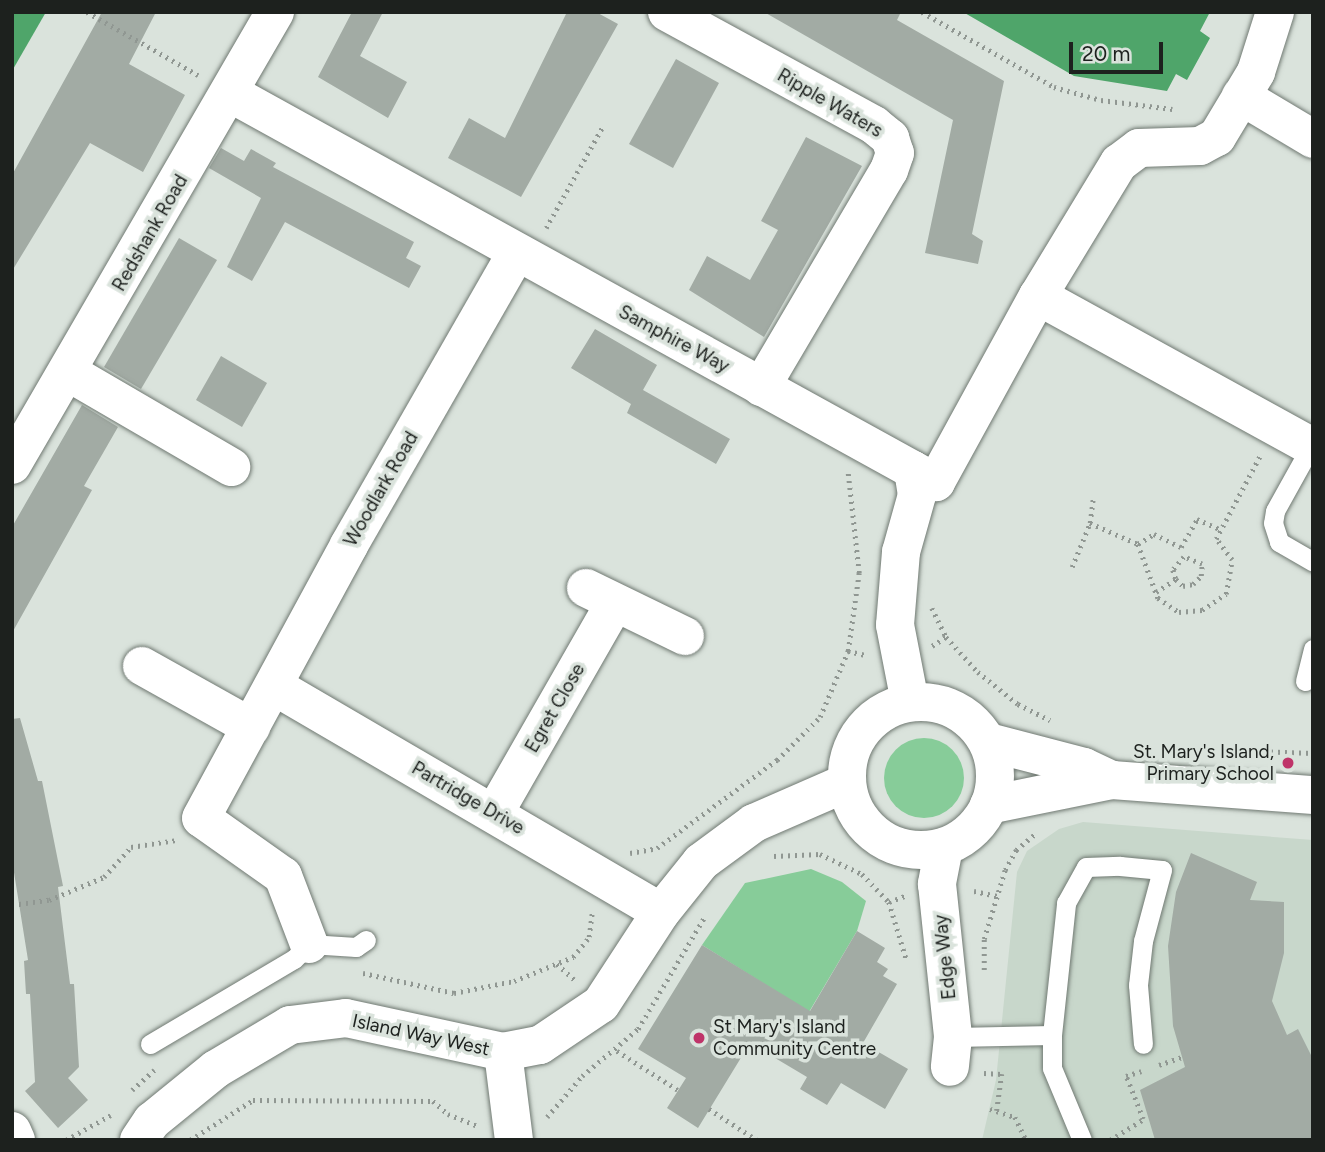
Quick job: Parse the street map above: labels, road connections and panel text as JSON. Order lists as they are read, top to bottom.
{
  "streets": {
    "street": [
      "Ripple Waters",
      "Redshank Road",
      "Samphire Way",
      "Woodlark Road",
      "Egret Close",
      "Partridge Drive",
      "Edge Way",
      "Island Way West"
    ]
  },
  "crossings": [
    ["Ripple Waters", "Samphire Way"],
    ["Redshank Road", "Samphire Way"],
    ["Samphire Way", "Woodlark Road"],
    ["Woodlark Road", "Partridge Drive"],
    ["Egret Close", "Partridge Drive"],
    ["Partridge Drive", "Island Way West"],
    ["Edge Way", "Island Way West"]
  ],
  "places": ["St. Mary's Island, Primary School", "St Mary's Island Community Centre"],
  "scale_bar": "20 m"
}
